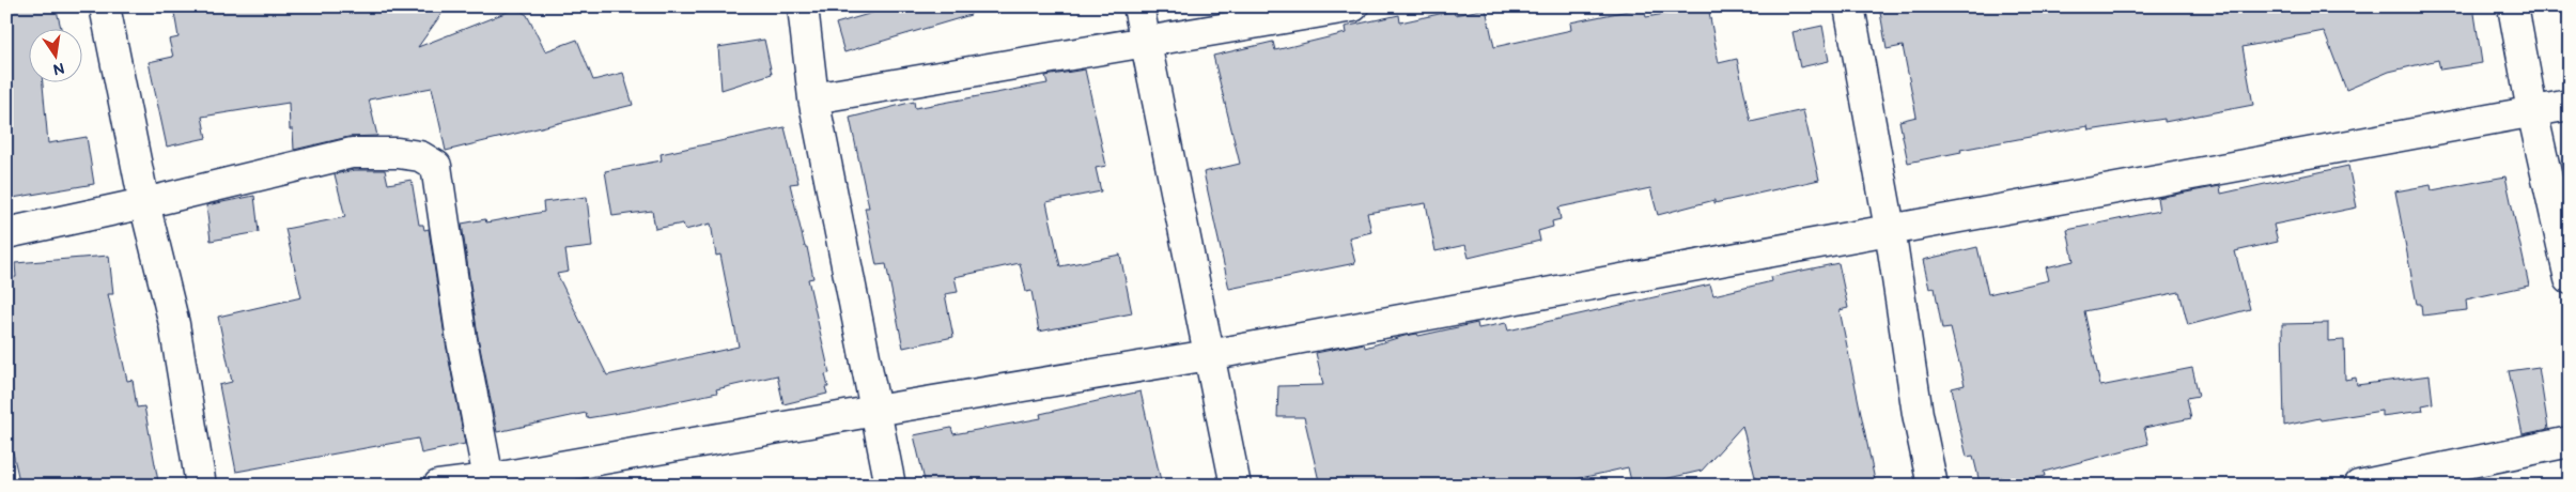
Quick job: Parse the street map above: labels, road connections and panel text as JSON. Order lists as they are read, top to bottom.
{
  "north": "bottom"
}
